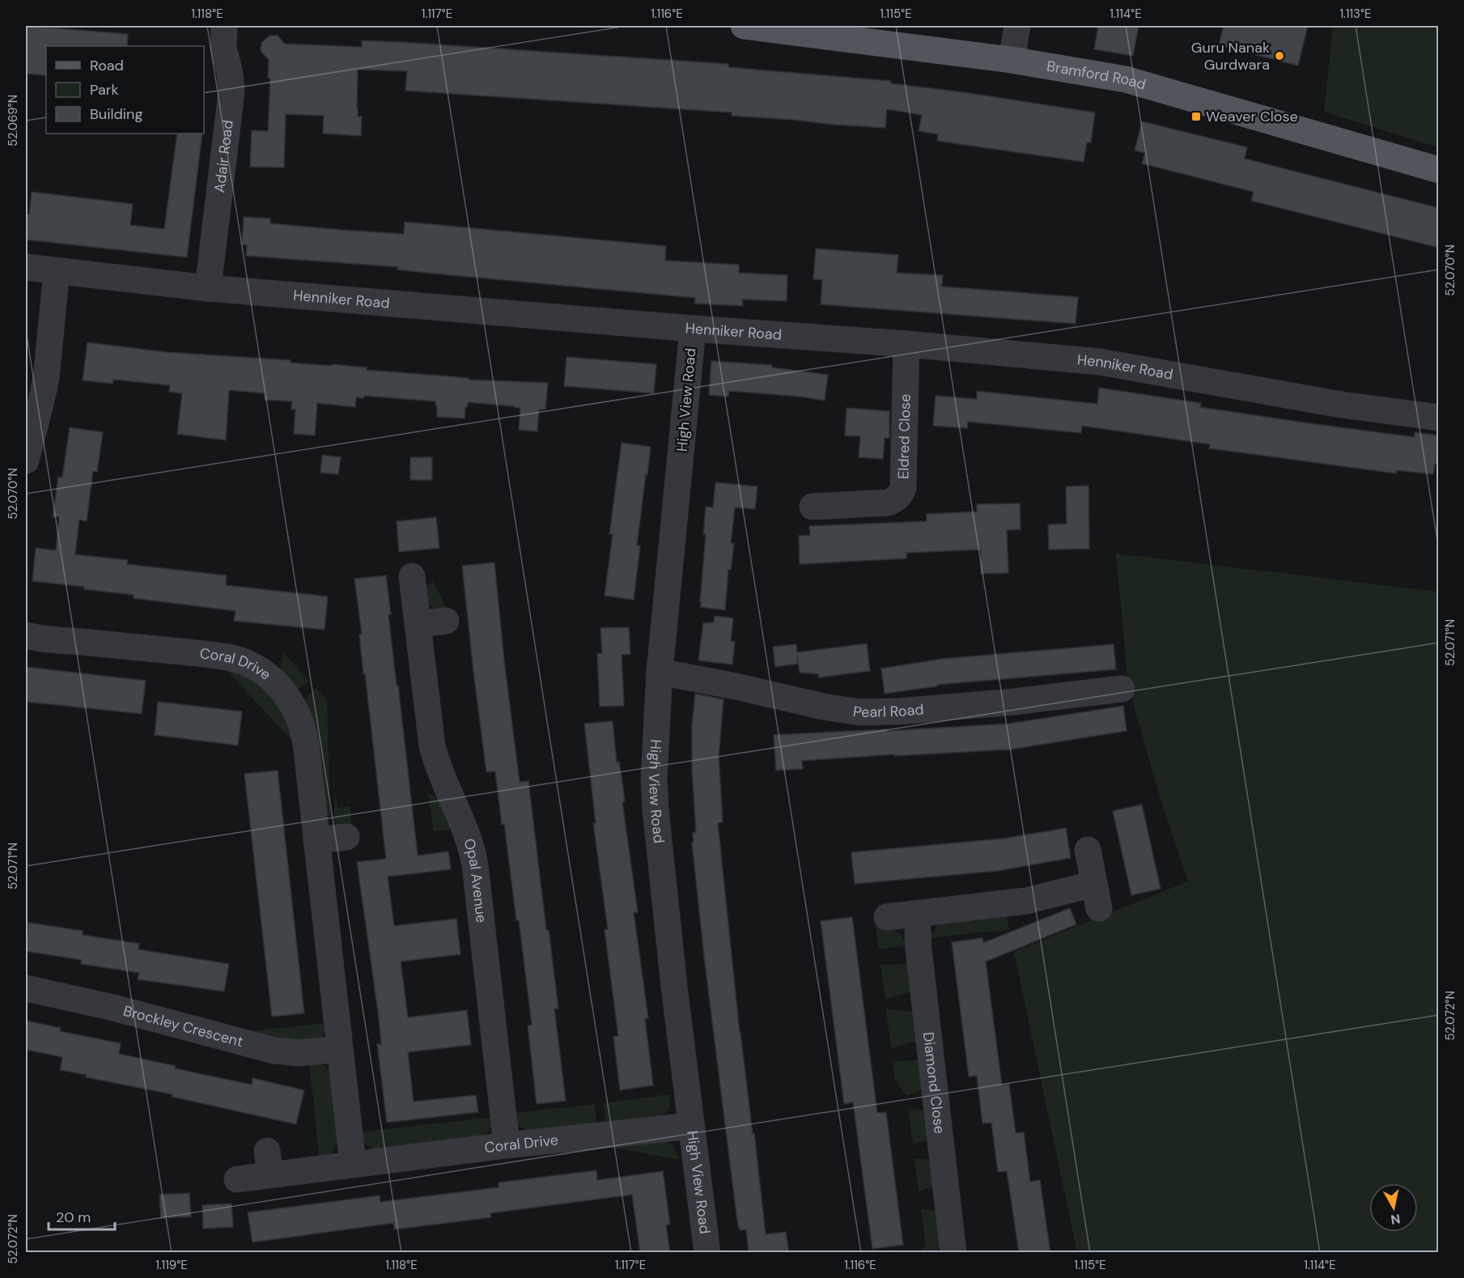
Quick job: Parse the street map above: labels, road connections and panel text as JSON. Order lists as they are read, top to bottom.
{
  "streets": {
    "main road": ["Bramford Road"],
    "street": [
      "Adair Road",
      "Henniker Road",
      "High View Road",
      "Eldred Close",
      "Coral Drive",
      "Pearl Road",
      "Opal Avenue",
      "Brockley Crescent",
      "Diamond Close"
    ]
  },
  "crossings": [
    ["Adair Road", "Henniker Road"],
    ["Henniker Road", "High View Road"],
    ["Henniker Road", "Eldred Close"],
    ["High View Road", "Coral Drive"],
    ["High View Road", "Pearl Road"],
    ["Coral Drive", "Opal Avenue"],
    ["Coral Drive", "Brockley Crescent"]
  ],
  "places": {
    "other": ["Guru Nanak Gurdwara"],
    "transit": ["Weaver Close"]
  },
  "legend": ["Road", "Park", "Building"],
  "scale_bar": "20 m",
  "north": "bottom",
  "coordinates": [
    "1.118°E",
    "1.117°E",
    "1.116°E",
    "1.115°E",
    "1.114°E",
    "1.113°E",
    "52.069°N",
    "52.070°N",
    "52.071°N",
    "52.072°N",
    "1.119°E"
  ]
}
